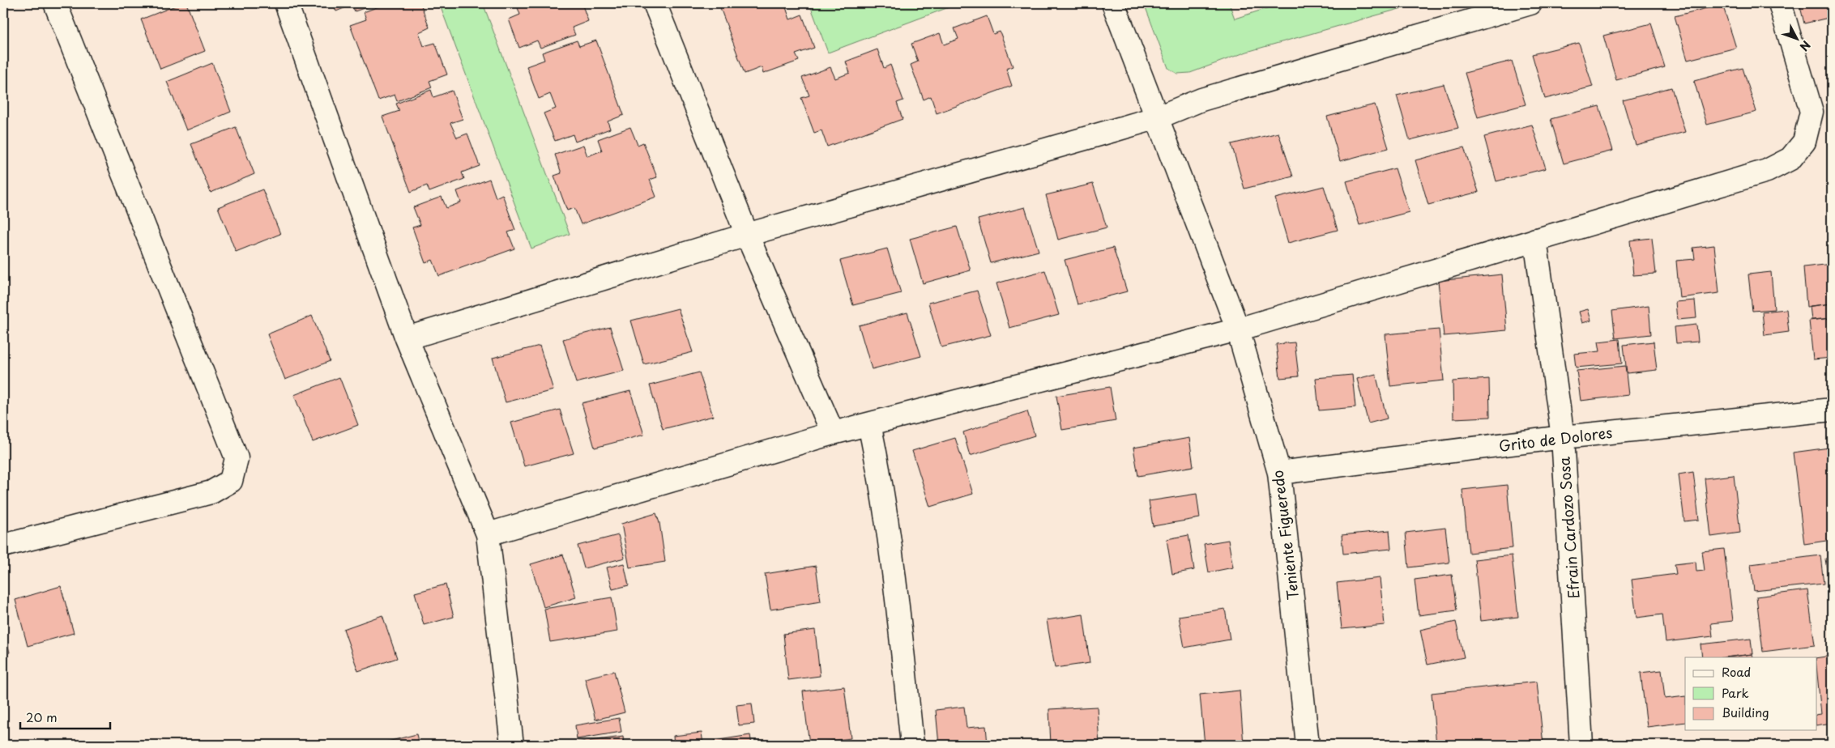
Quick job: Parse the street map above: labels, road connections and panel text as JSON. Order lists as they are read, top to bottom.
{
  "streets": {
    "street": ["Grito de Dolores", "Efrain Cardozo Sosa", "Teniente Figueredo"]
  },
  "crossings": [
    ["Grito de Dolores", "Efrain Cardozo Sosa"],
    ["Grito de Dolores", "Teniente Figueredo"]
  ],
  "legend": ["Road", "Park", "Building"],
  "scale_bar": "20 m",
  "north": "bottom right"
}
